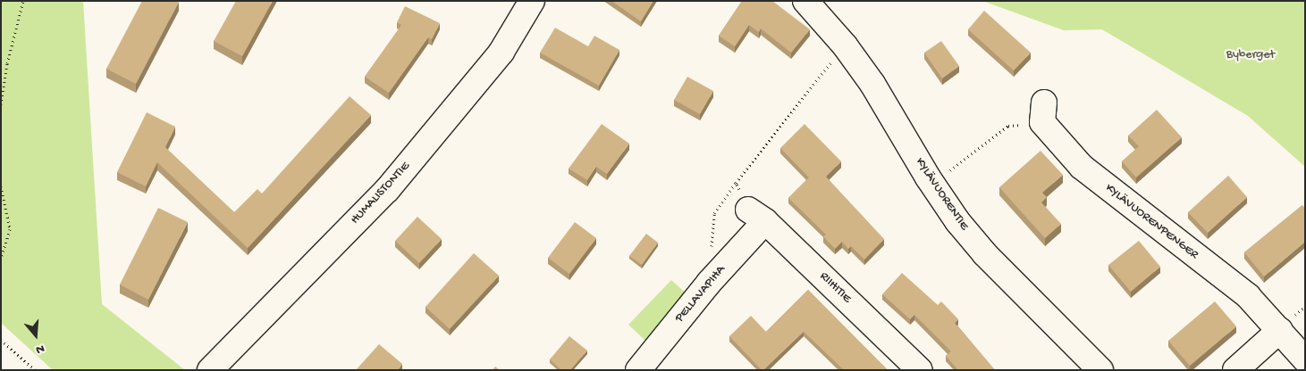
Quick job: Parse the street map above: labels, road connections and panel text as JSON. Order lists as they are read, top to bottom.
{
  "streets": {
    "street": [
      "HUMALISTONTIE",
      "KYLÄVUORENTIE",
      "KYLÄVUORENPENGER",
      "RIIHITIE",
      "PELLAVAPIHA"
    ]
  },
  "crossings": [
    ["RIIHITIE", "PELLAVAPIHA"]
  ],
  "parks": ["Byberget"],
  "north": "bottom"
}
